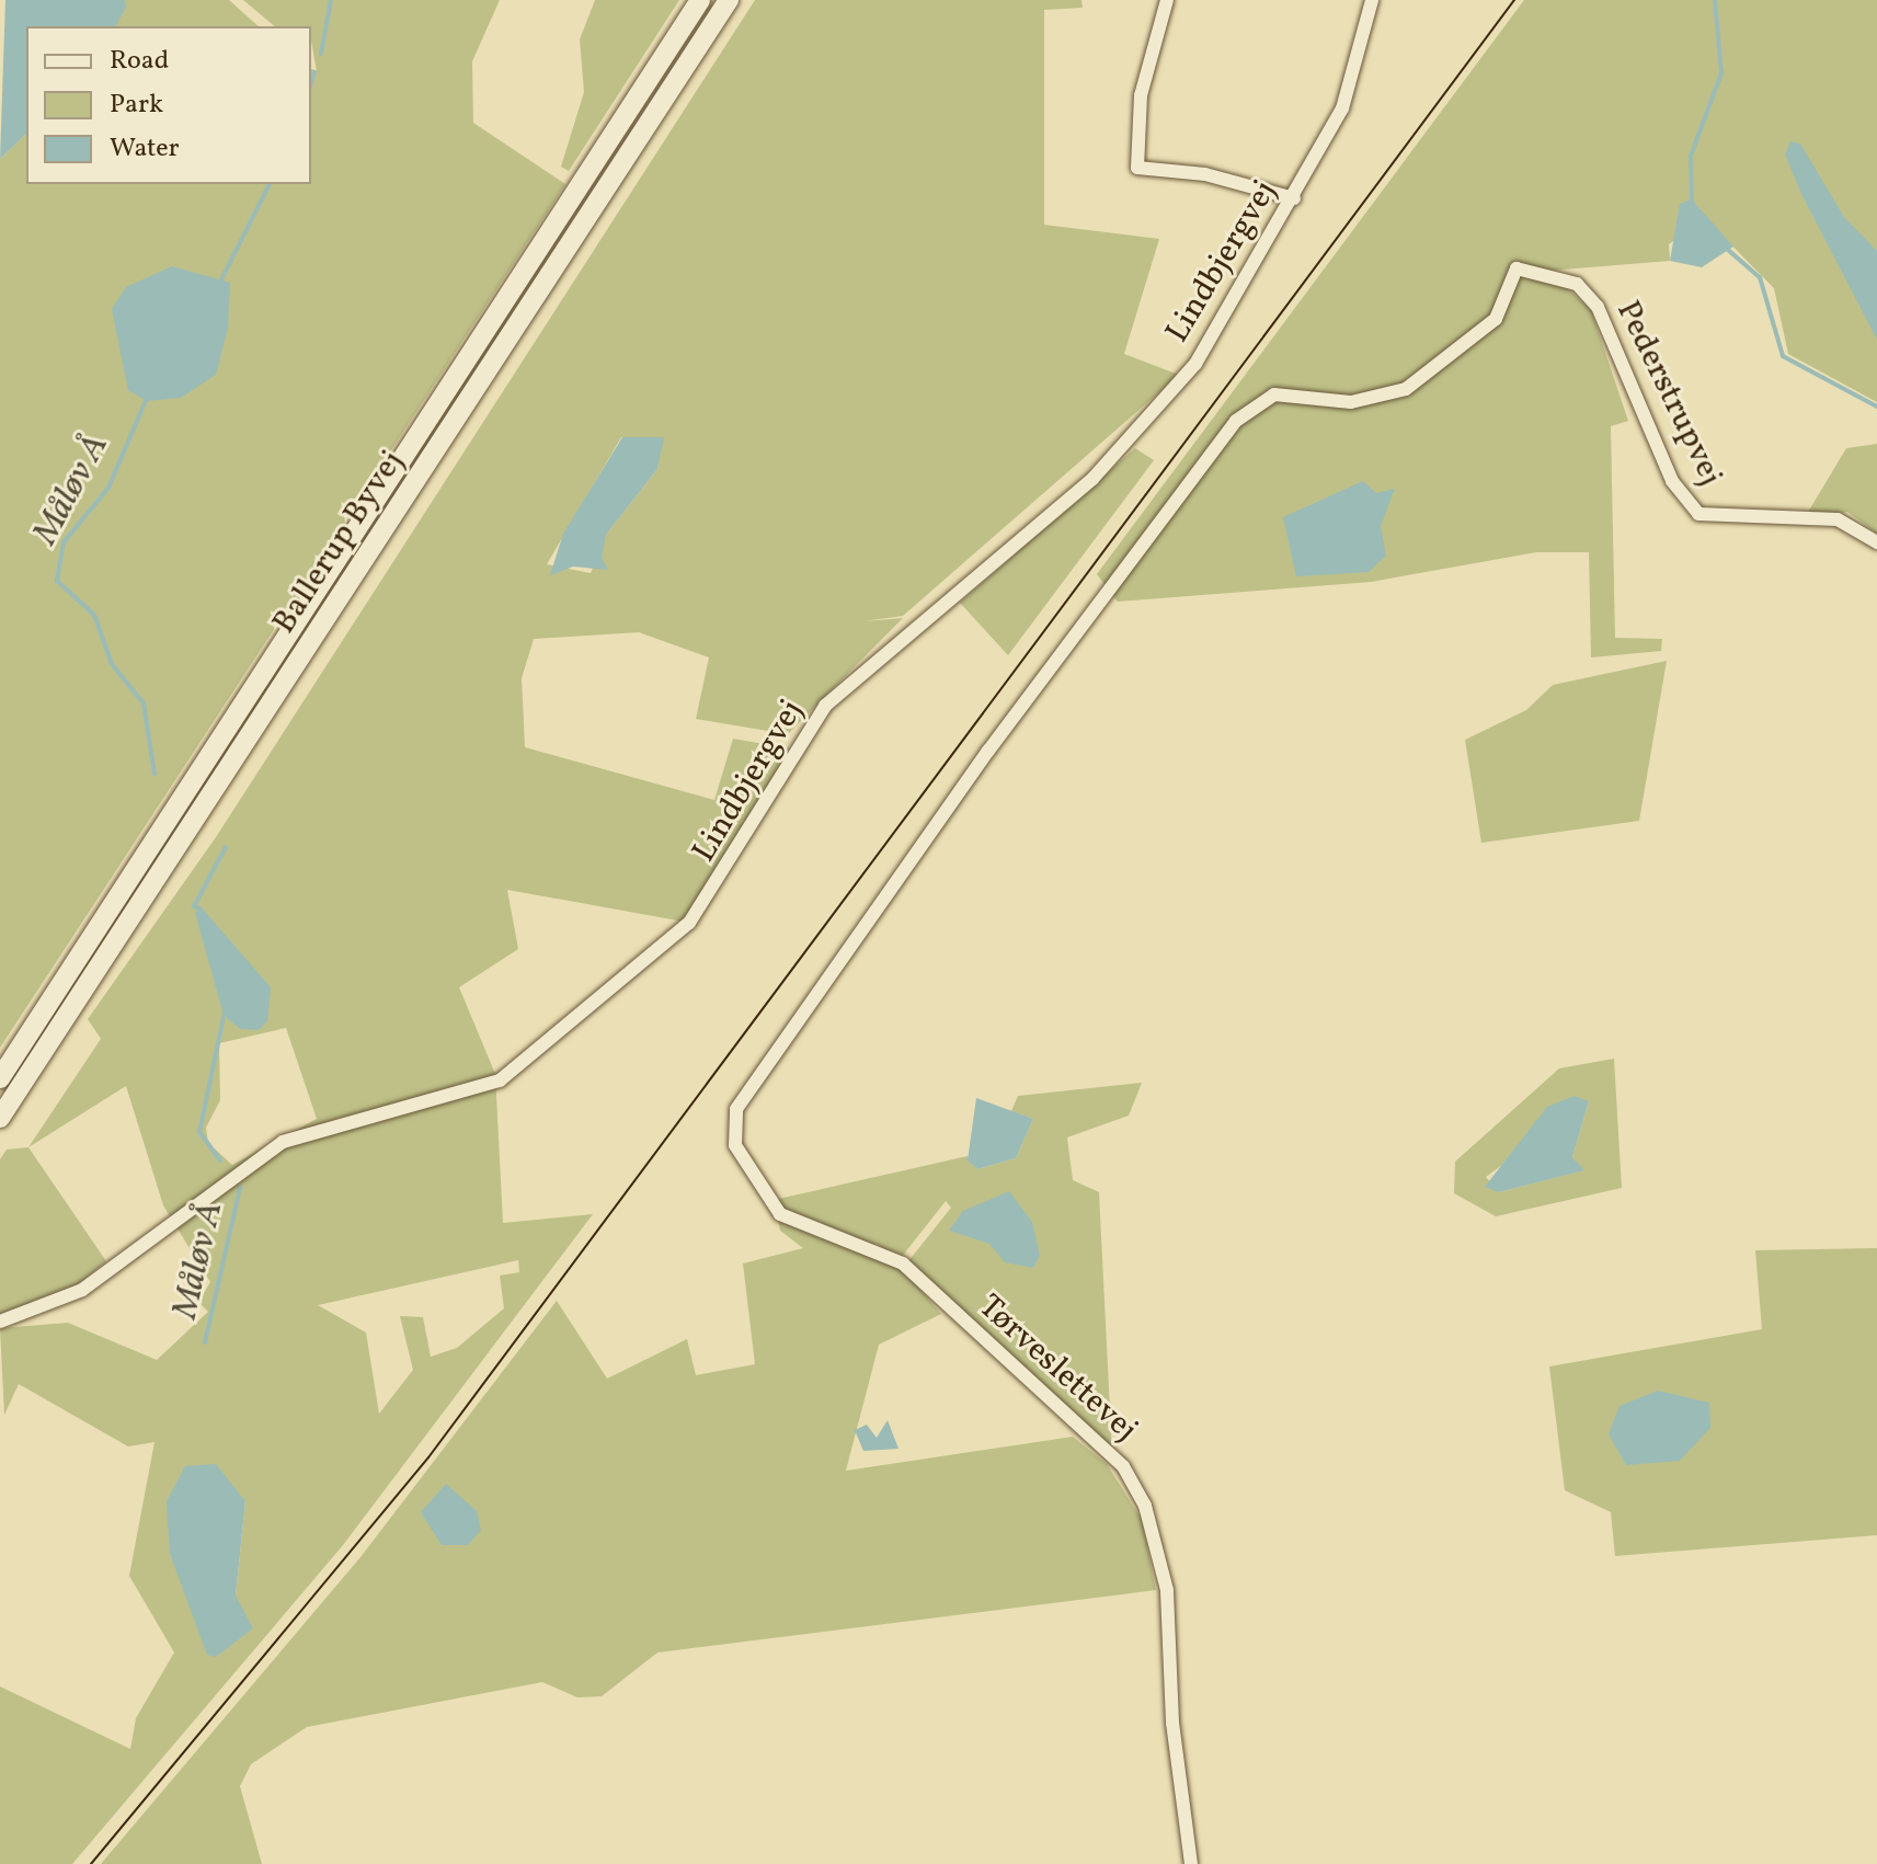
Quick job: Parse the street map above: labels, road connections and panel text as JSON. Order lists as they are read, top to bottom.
{
  "streets": {
    "main road": ["Ballerup Byvej"],
    "street": ["Lindbjergvej", "Pederstrupvej", "Tørveslettevej"]
  },
  "crossings": [
    ["Pederstrupvej", "Tørveslettevej"]
  ],
  "water": ["Måløv Å"],
  "legend": ["Road", "Park", "Water"]
}
